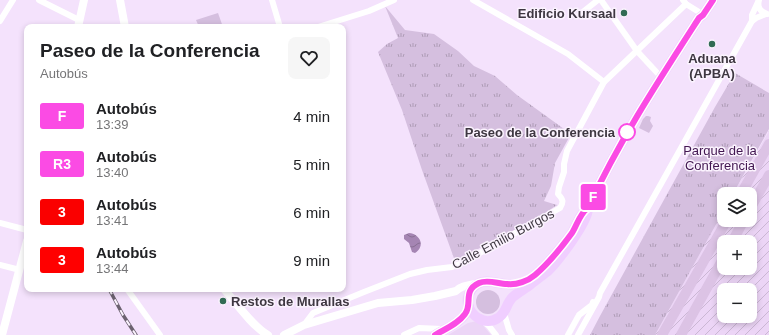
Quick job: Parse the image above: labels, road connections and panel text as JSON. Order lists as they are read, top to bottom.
{
  "streets": {
    "street": ["Calle Emilio Burgos"]
  },
  "parks": ["Parque de la Conferencia"],
  "places": [
    "Edificio Kursaal",
    "Aduana (APBA)",
    "Paseo de la Conferencia",
    "Restos de Murallas"
  ],
  "lines": ["bus line F"],
  "page": {
    "on_map": "F",
    "heading": ["Paseo de la Conferencia", "Autobús"],
    "list": [
      {
        "mark": "F",
        "name": "Autobús",
        "note": "13:39",
        "value": "4 min"
      },
      {
        "mark": "R3",
        "name": "Autobús",
        "note": "13:40",
        "value": "5 min"
      },
      {
        "mark": "3",
        "name": "Autobús",
        "note": "13:41",
        "value": "6 min"
      },
      {
        "mark": "3",
        "name": "Autobús",
        "note": "13:44",
        "value": "9 min"
      }
    ],
    "map_buttons": ["+", "−"]
  }
}
